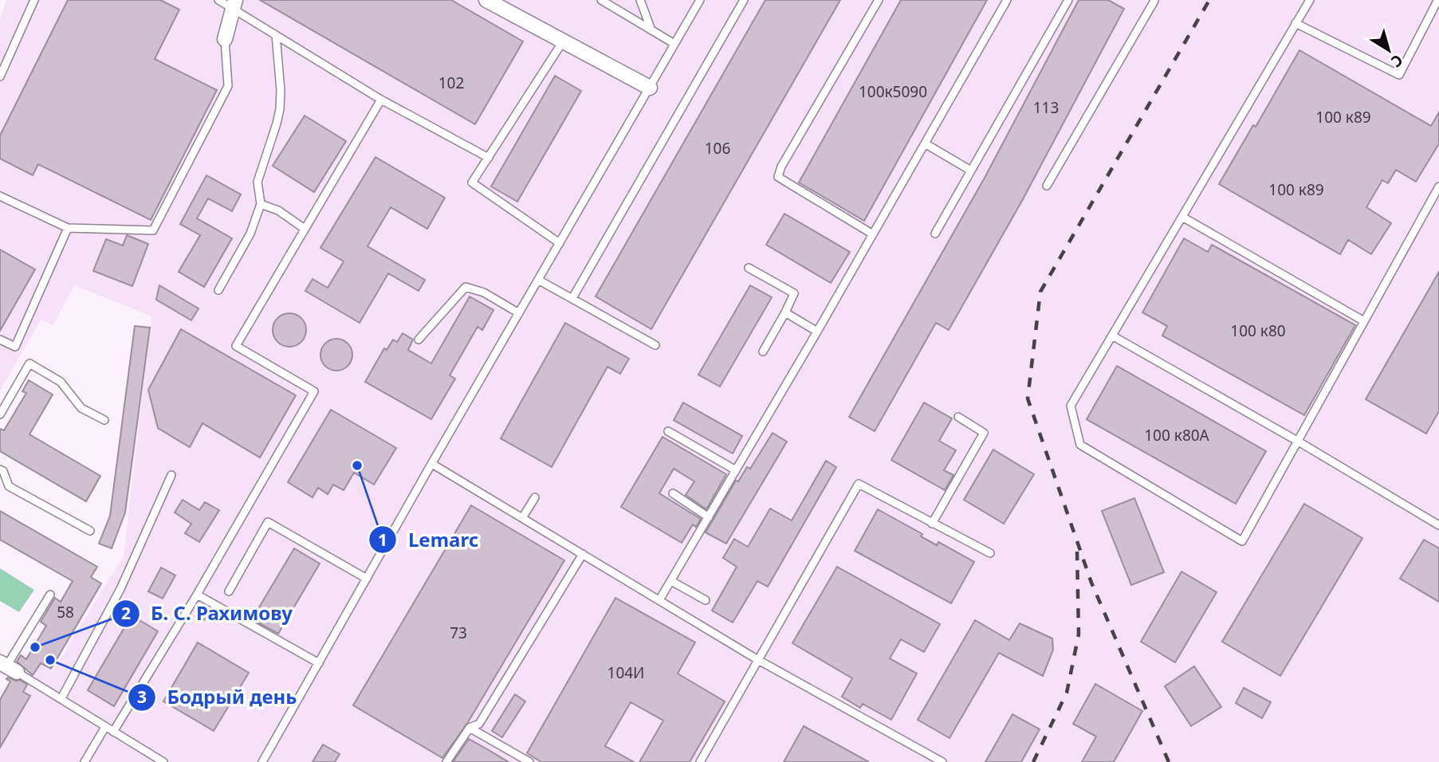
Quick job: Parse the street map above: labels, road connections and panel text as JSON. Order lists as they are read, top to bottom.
{
  "places": ["Lemarc", "Б. С. Рахимову", "Бодрый день"],
  "house_numbers": [
    "102",
    "100к5090",
    "113",
    "100 к89",
    "106",
    "100 к89",
    "100 к80",
    "100 к80А",
    "58",
    "73",
    "104И"
  ],
  "north": "bottom right"
}
